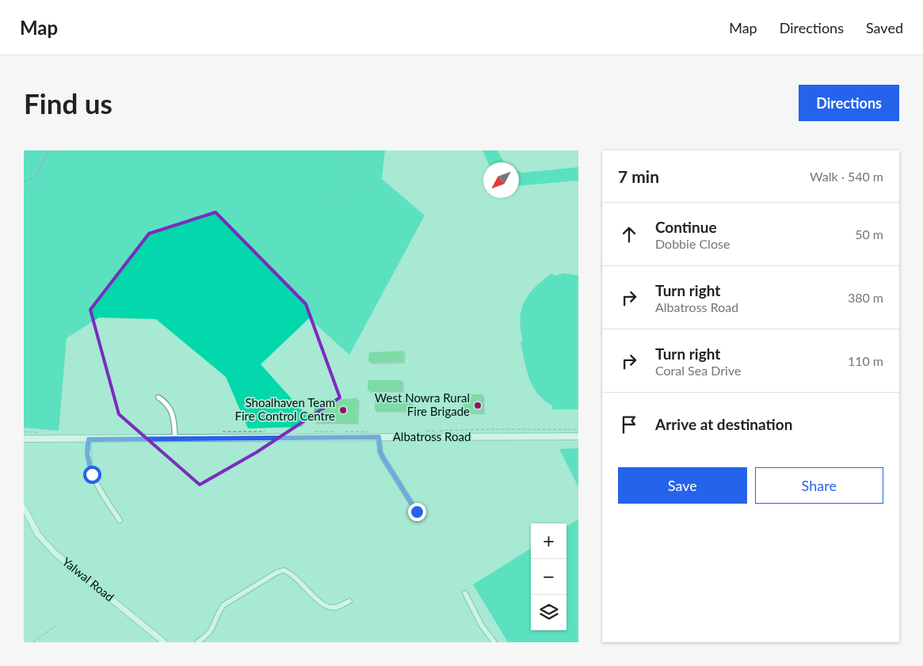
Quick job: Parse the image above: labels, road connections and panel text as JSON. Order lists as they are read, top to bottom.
{
  "streets": {
    "main road": ["Albatross Road"],
    "street": ["Yalwal Road"]
  },
  "places": ["West Nowra Rural Fire Brigade", "Shoalhaven Team Fire Control Centre"],
  "north": "bottom left",
  "page": {
    "header": "Map",
    "nav": ["Map", "Directions", "Saved"],
    "buttons": [
      "Directions",
      ["Save", "Share"]
    ],
    "title": "Find us",
    "heading": ["7 min", "Walk · 540 m"],
    "list": [
      ["Continue", "Dobbie Close", "50 m"],
      ["Turn right", "Albatross Road", "380 m"],
      ["Turn right", "Coral Sea Drive", "110 m"],
      "Arrive at destination"
    ],
    "map_buttons": ["+", "−"]
  }
}
